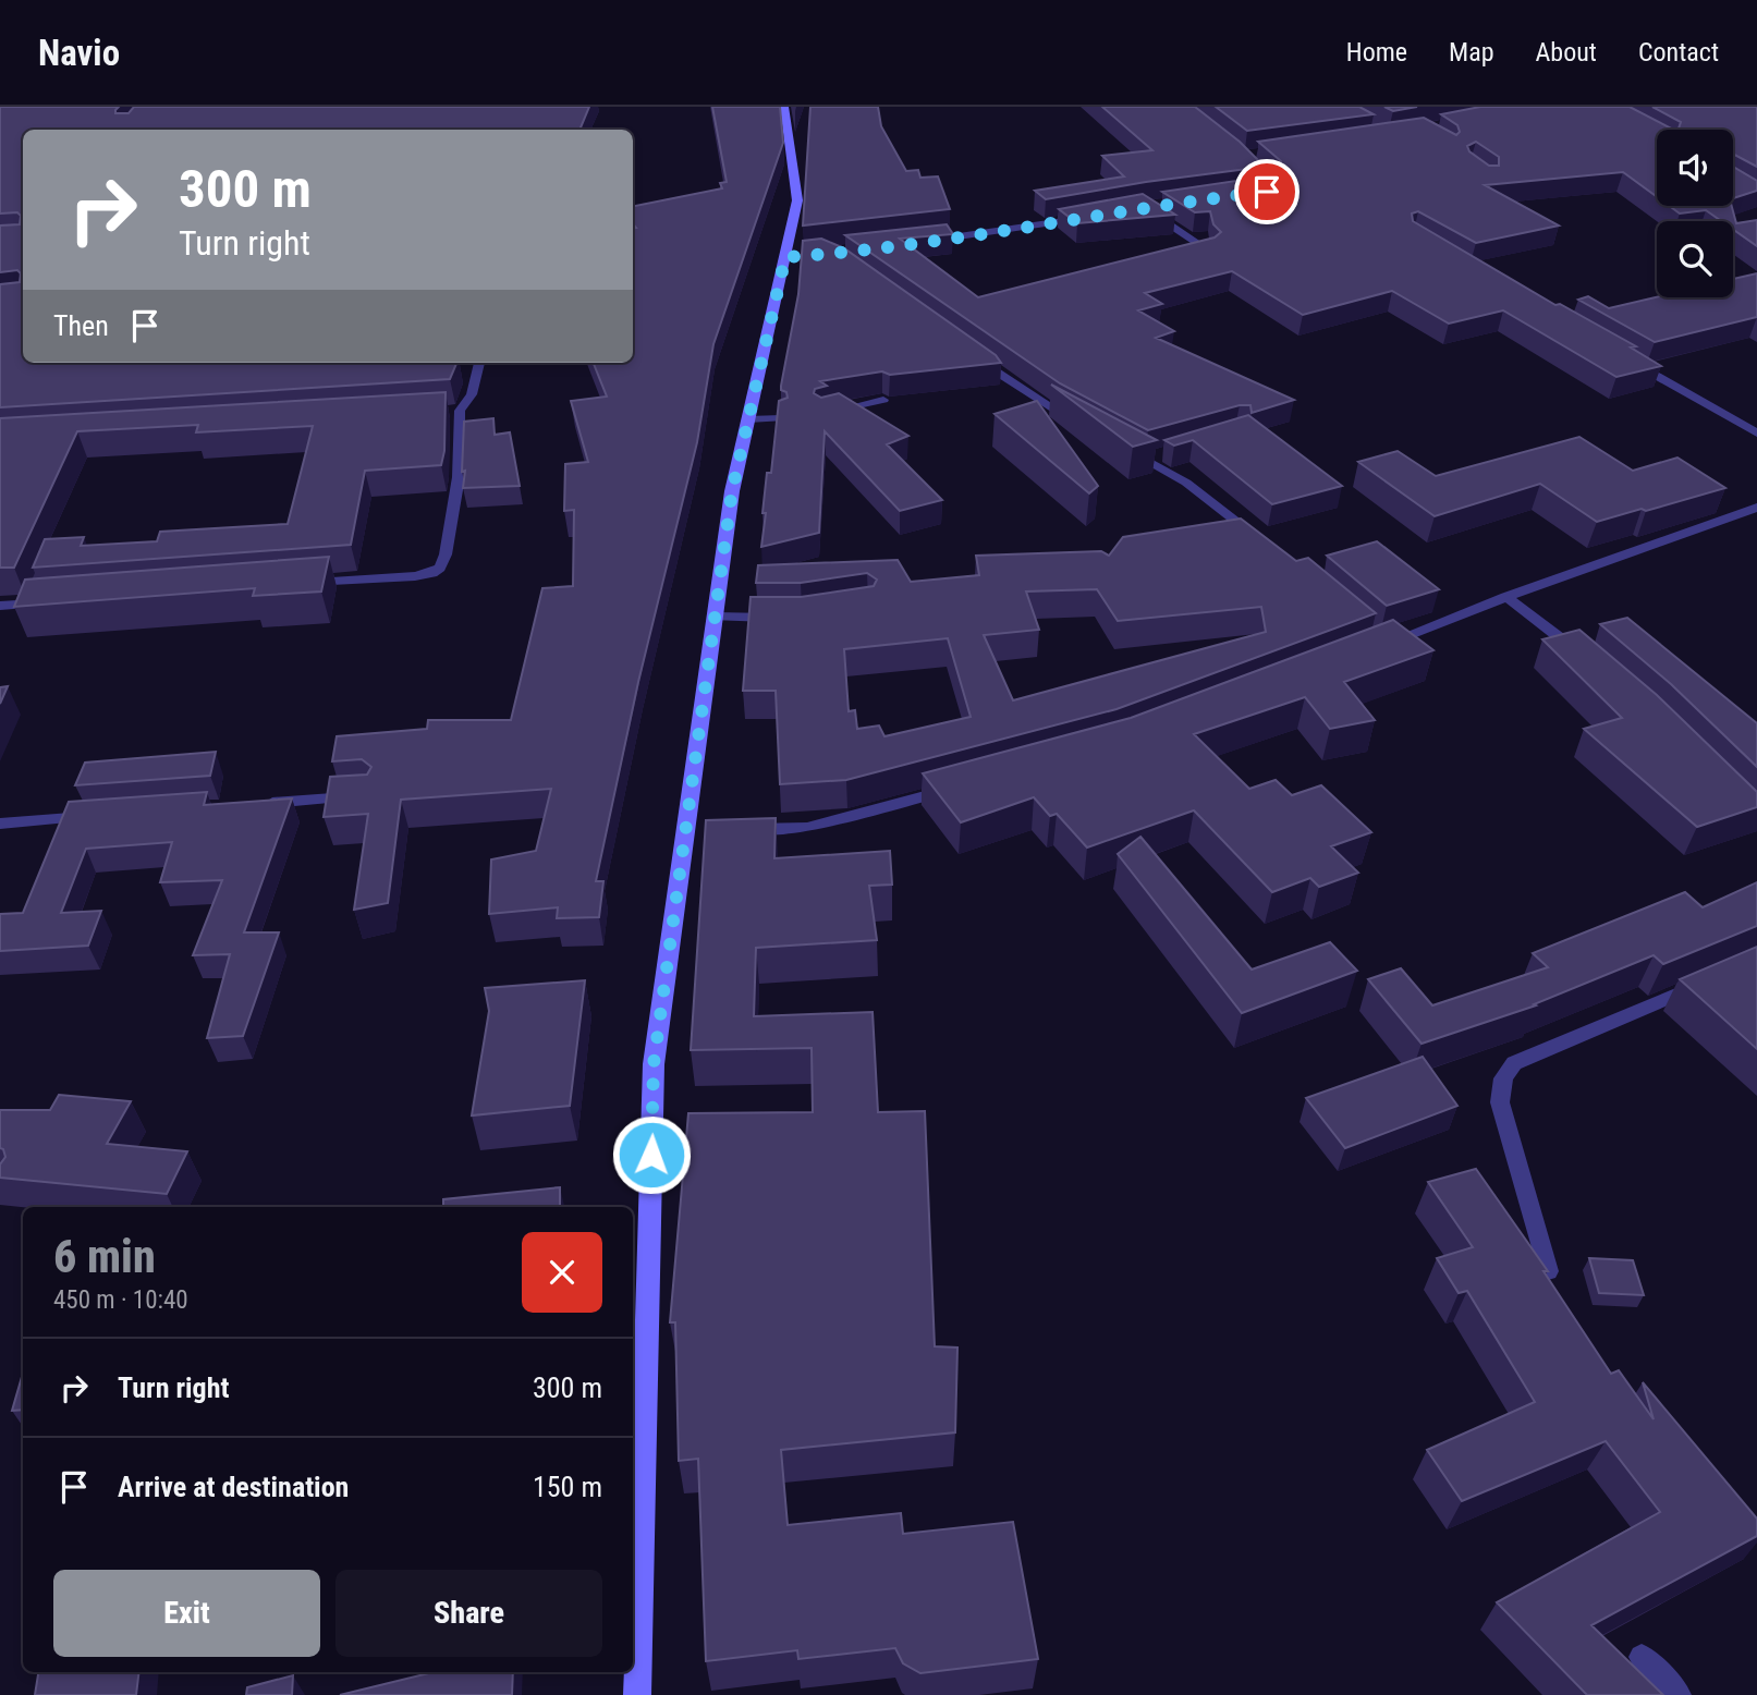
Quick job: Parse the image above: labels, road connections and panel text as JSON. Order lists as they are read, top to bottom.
{
  "page": {
    "header": "Navio",
    "nav": [
      "Home",
      "Map",
      "About",
      "Contact"
    ],
    "turn": ["300 m", "Turn right"],
    "then": "Then",
    "heading": ["6 min", "450 m · 10:40"],
    "list": [
      {
        "name": "Turn right",
        "value": "300 m"
      },
      {
        "name": "Arrive at destination",
        "value": "150 m"
      }
    ],
    "buttons": ["Exit", "Share"]
  }
}
